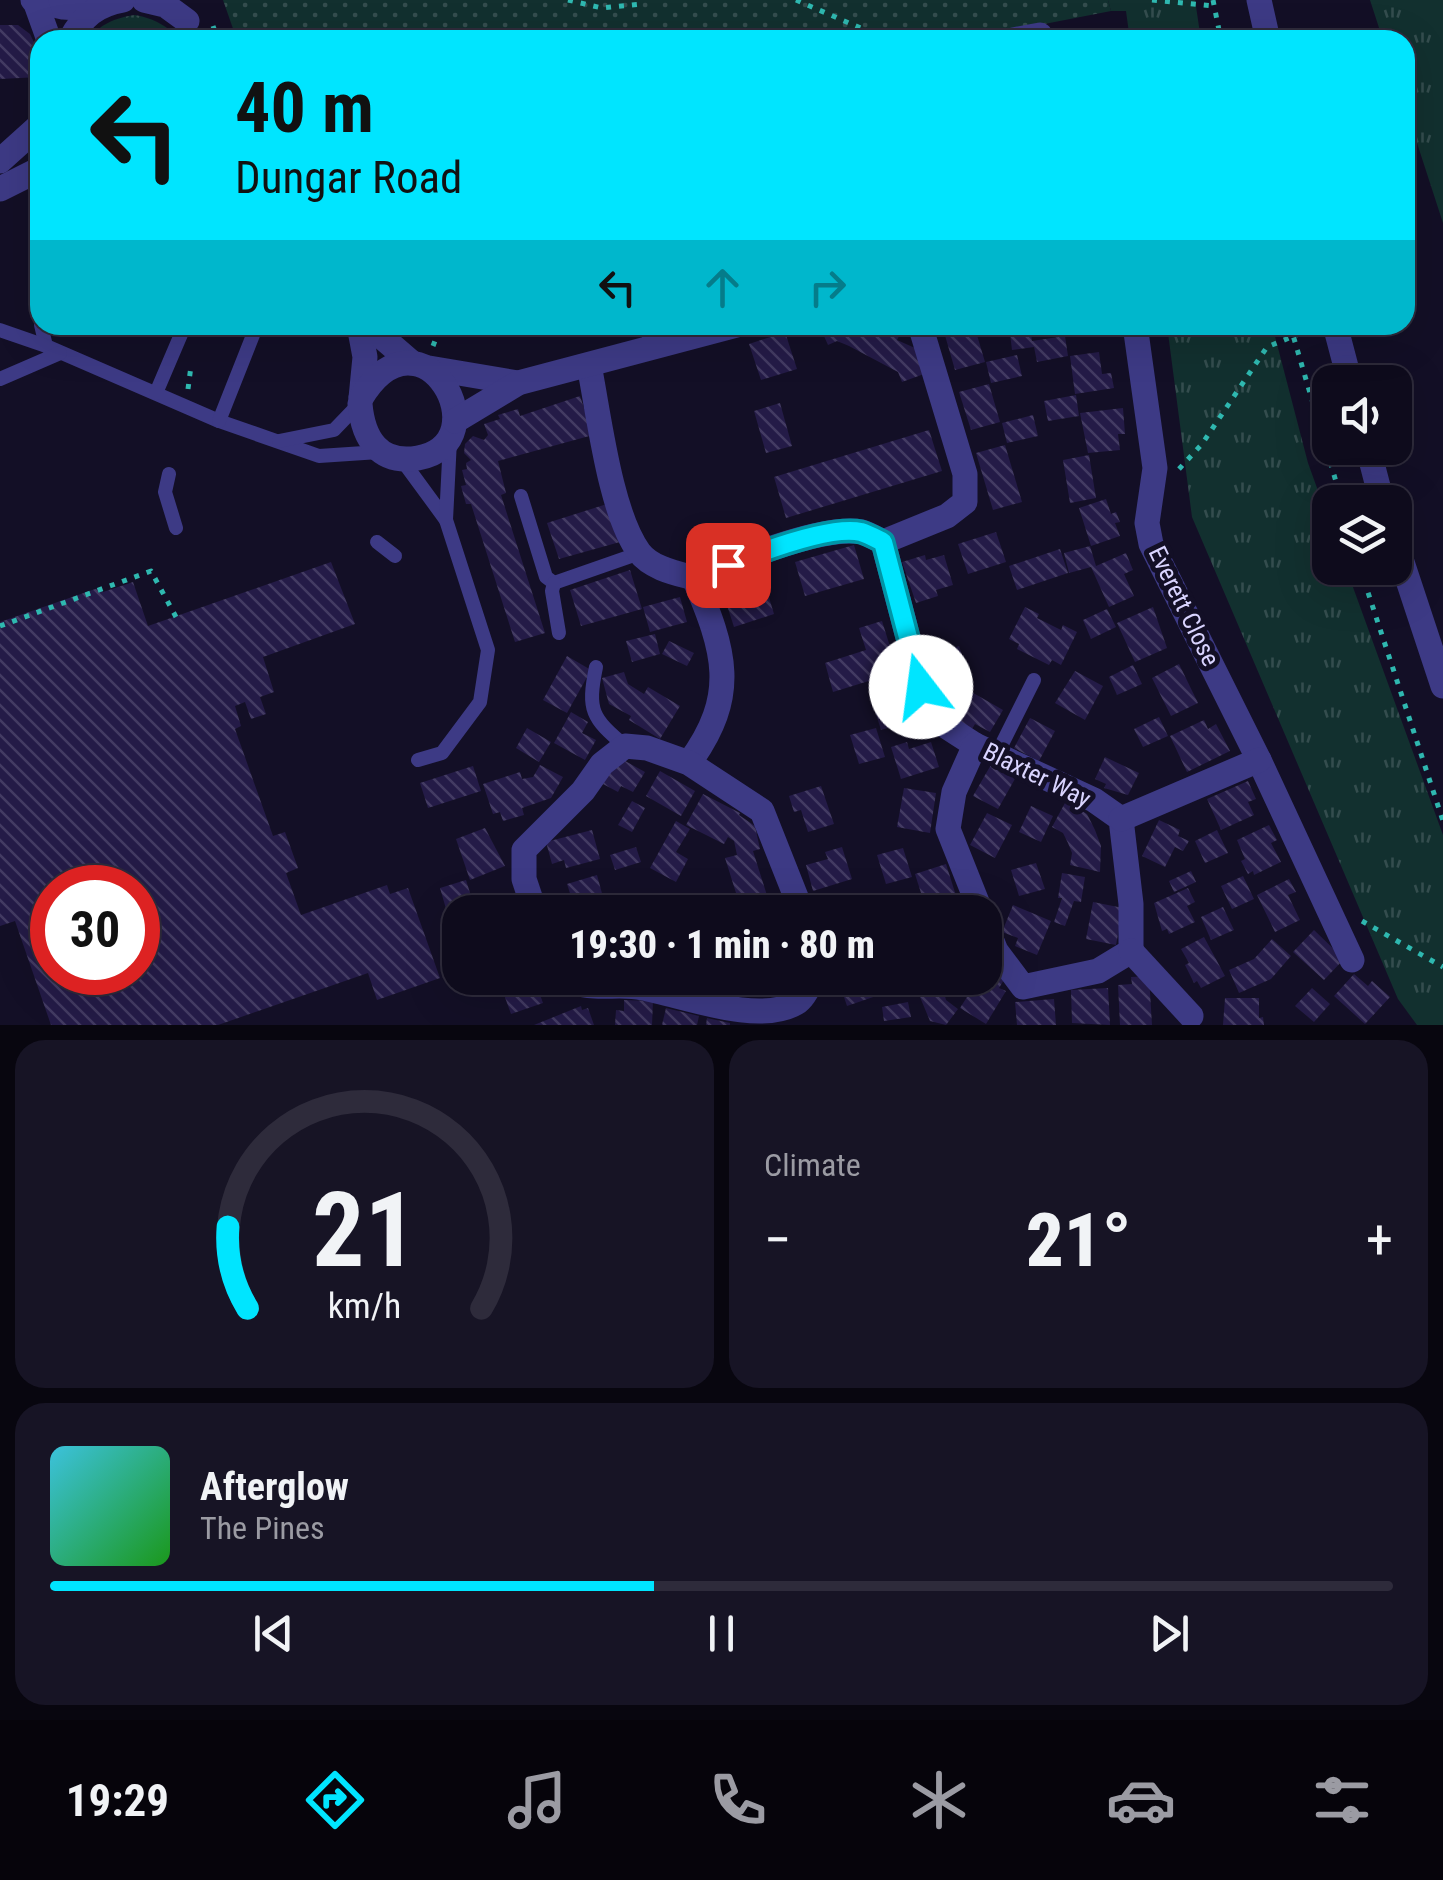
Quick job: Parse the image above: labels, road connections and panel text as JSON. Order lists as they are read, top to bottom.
{
  "streets": {
    "street": ["Everett Close", "Blaxter Way"]
  },
  "crossings": [
    ["Everett Close", "Blaxter Way"]
  ],
  "page": {
    "turn": ["40 m", "Dungar Road"],
    "limit": "30",
    "trip": "19:30 · 1 min · 80 m",
    "tile": "Climate",
    "heat": ["−", "21°", "+"],
    "song": ["Afterglow", "The Pines"],
    "tabs": "19:29",
    "gauge": ["21", "km/h"]
  }
}
